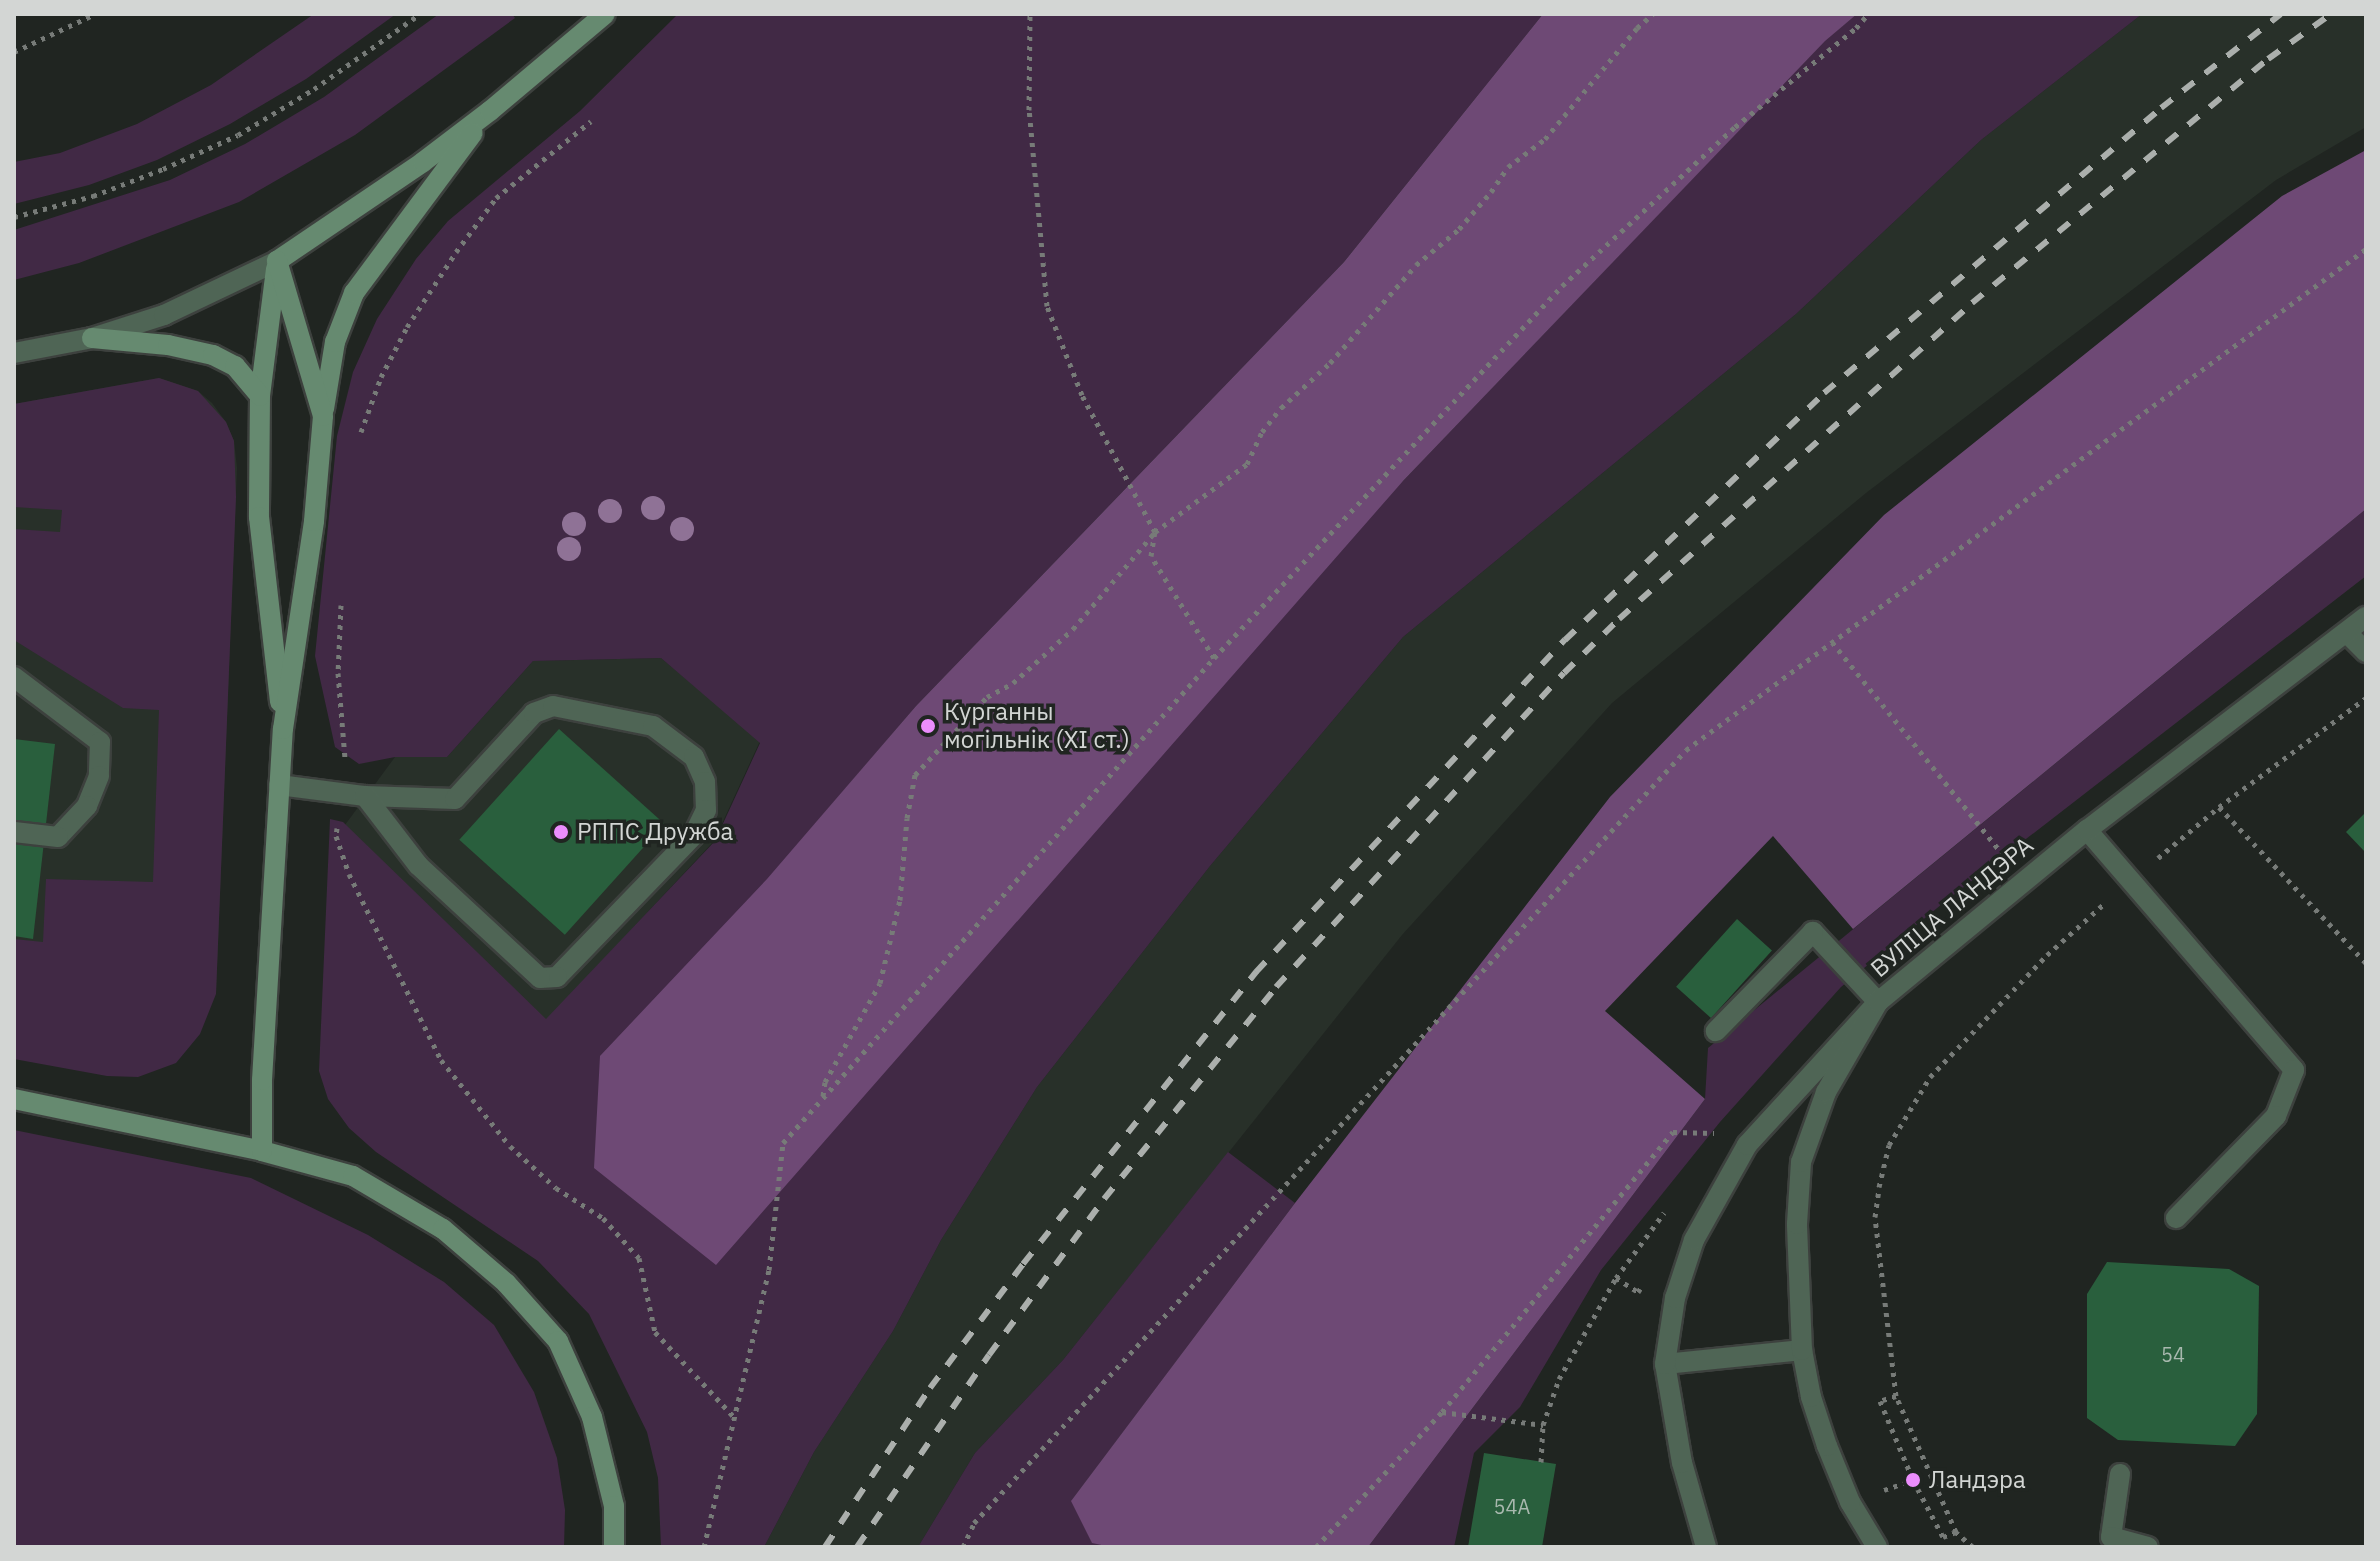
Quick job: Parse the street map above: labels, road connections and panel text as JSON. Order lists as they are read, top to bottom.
{
  "streets": {
    "street": ["ВУЛІЦА ЛАНДЭРА"]
  },
  "places": ["Курганны могільнік (XI ст.)", "РППС Дружба", "Ландэра"],
  "house_numbers": ["54", "54А"]
}
